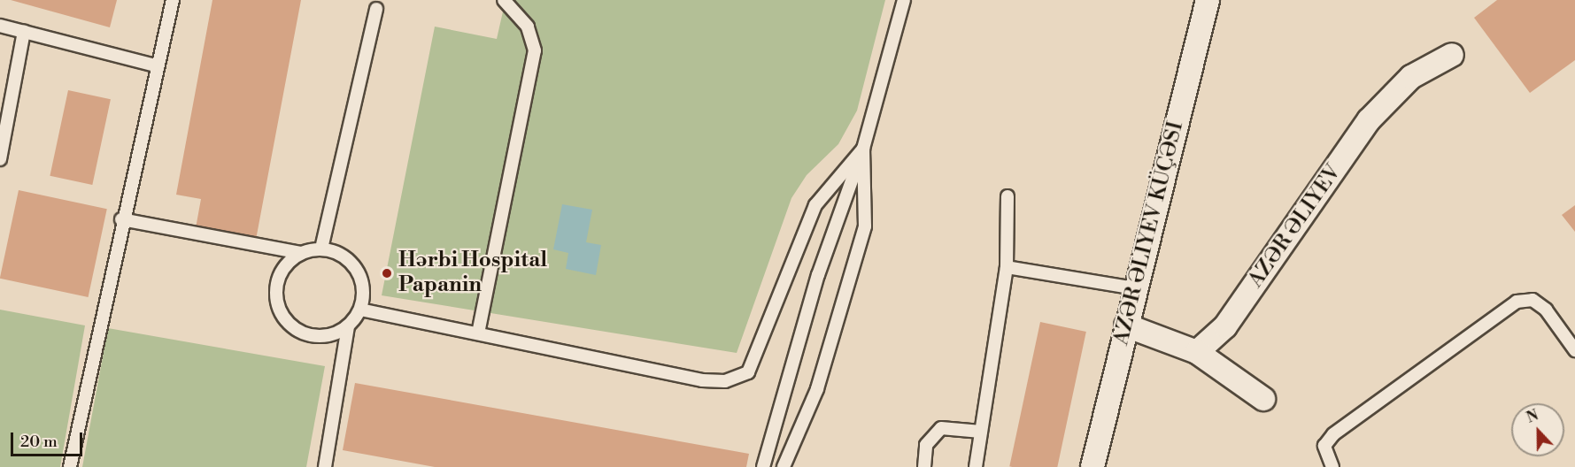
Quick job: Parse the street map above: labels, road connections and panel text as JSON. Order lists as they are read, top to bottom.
{
  "streets": {
    "street": ["AZƏR ƏLIYEV", "AZƏR ƏLIYEV KÜÇƏSI"]
  },
  "places": ["Hərbi Hospital Papanin"],
  "scale_bar": "20 m",
  "north": "top"
}
